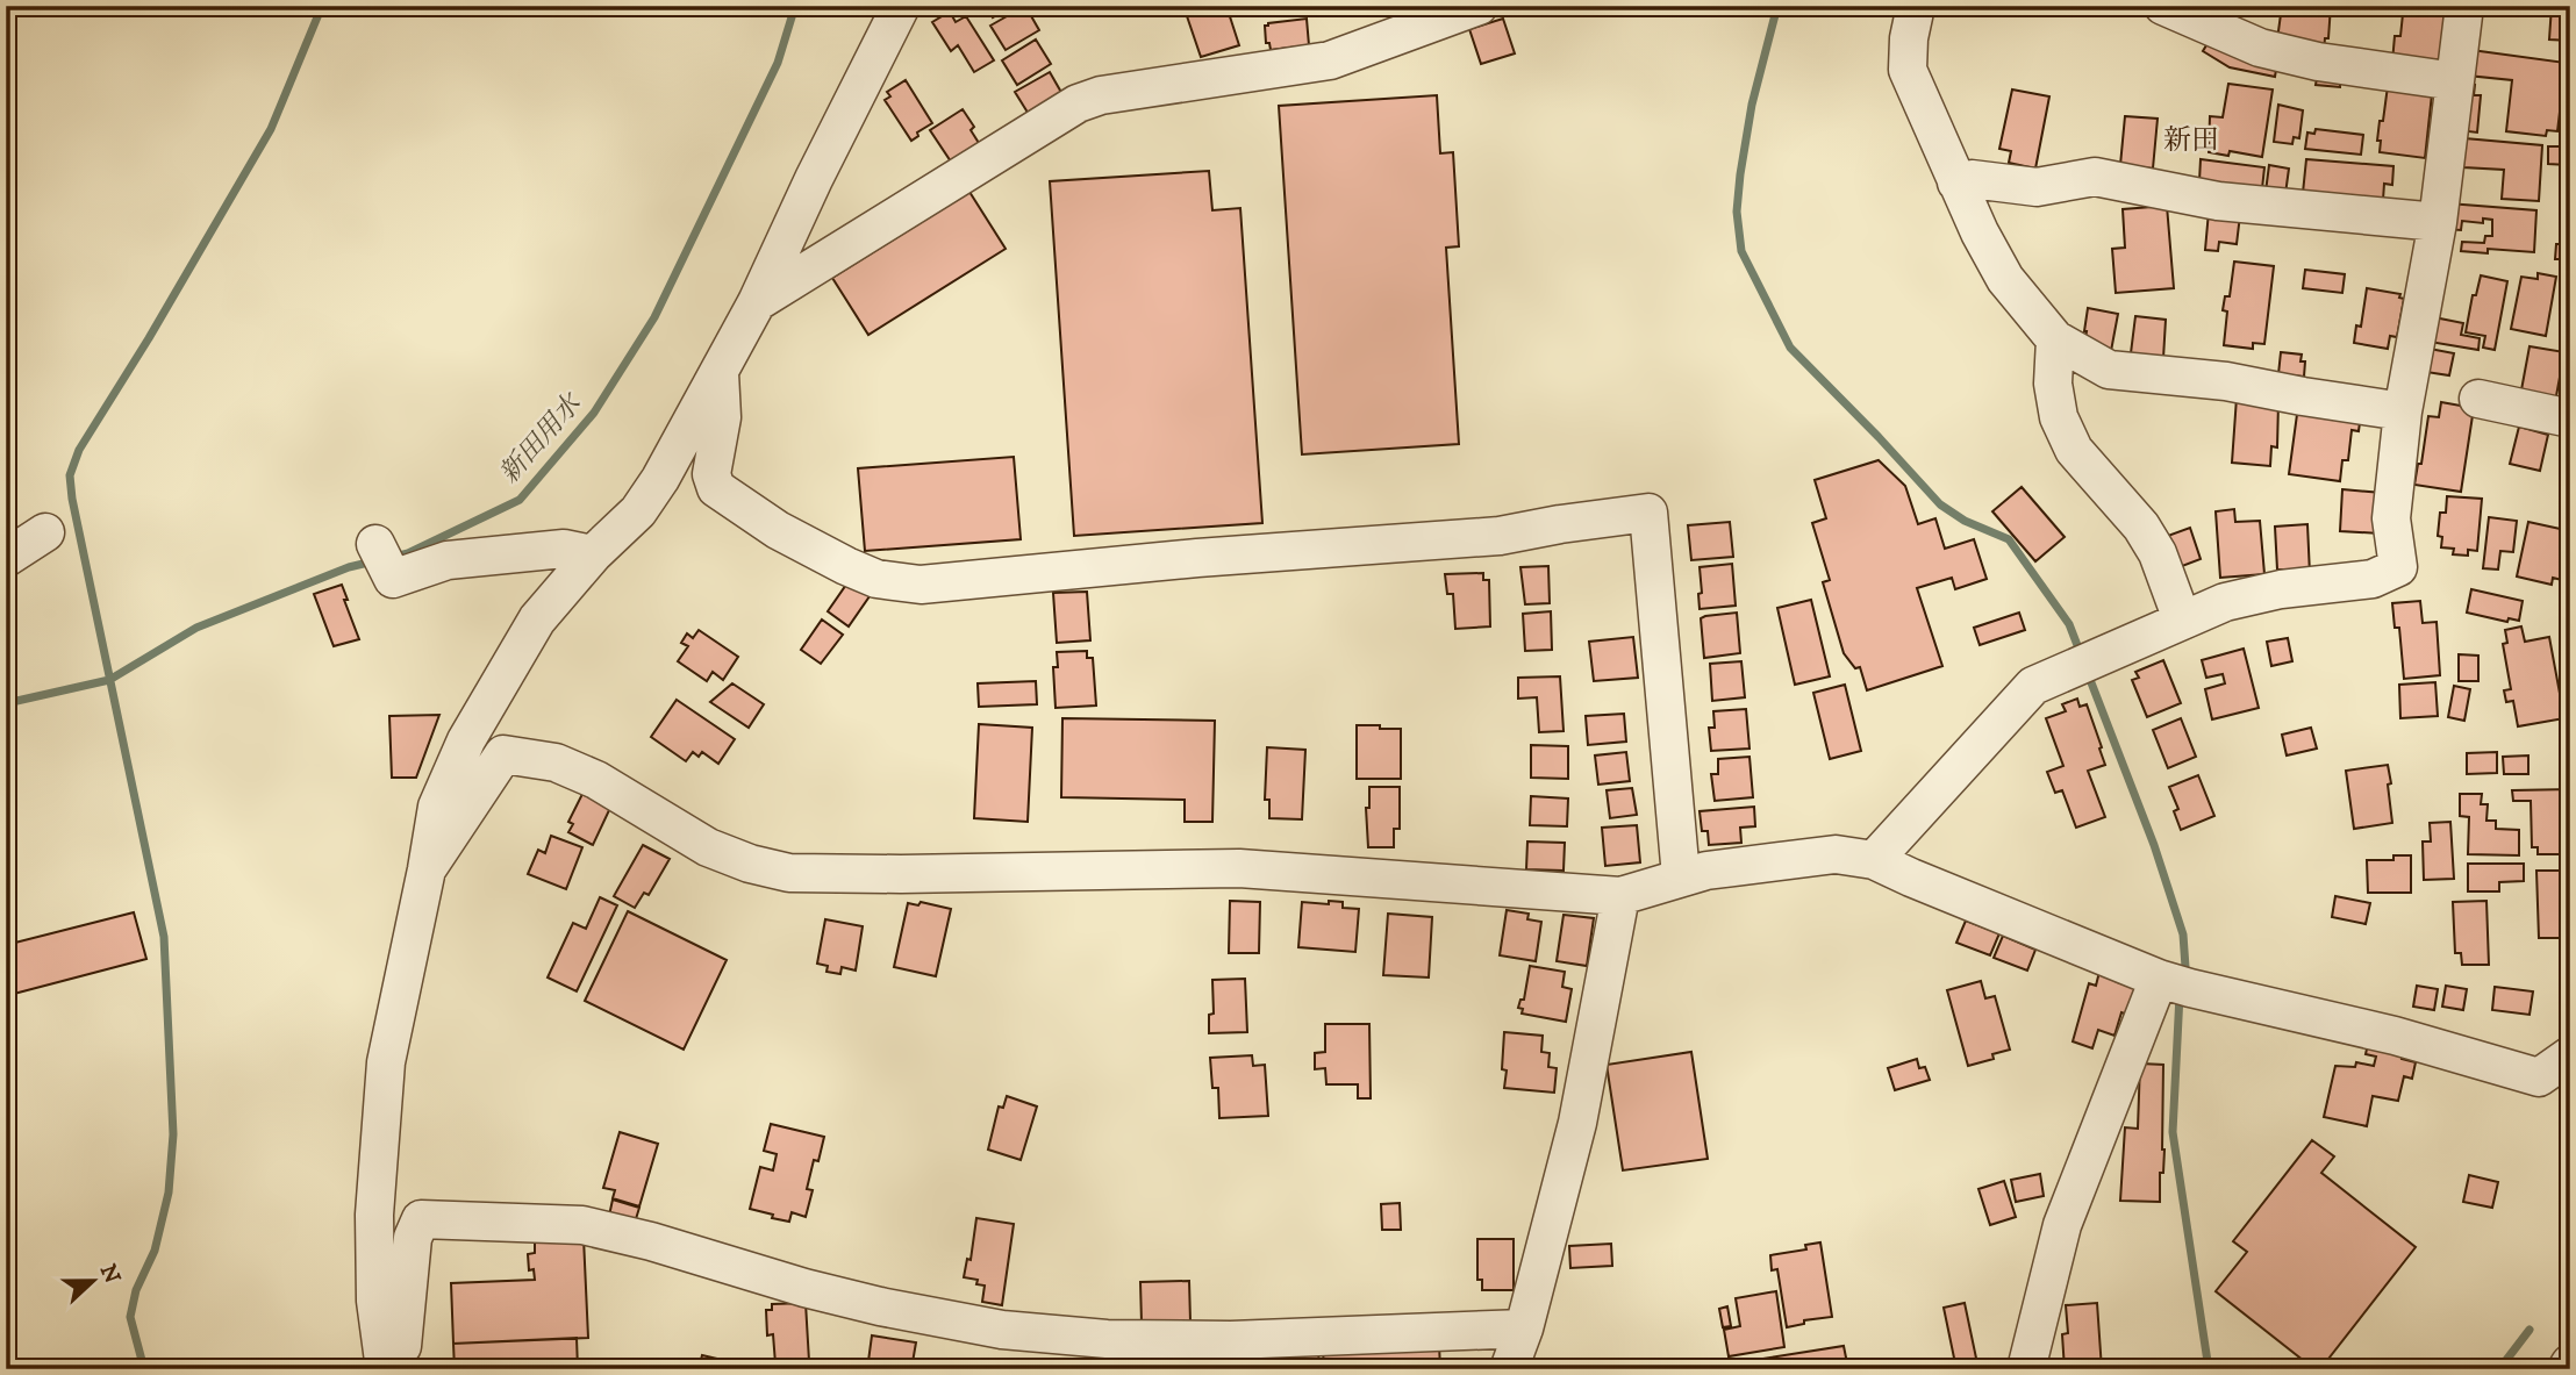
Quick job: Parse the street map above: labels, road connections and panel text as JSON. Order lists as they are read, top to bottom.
{
  "districts": ["新田"],
  "water": ["新田用水"],
  "north": "right"
}
